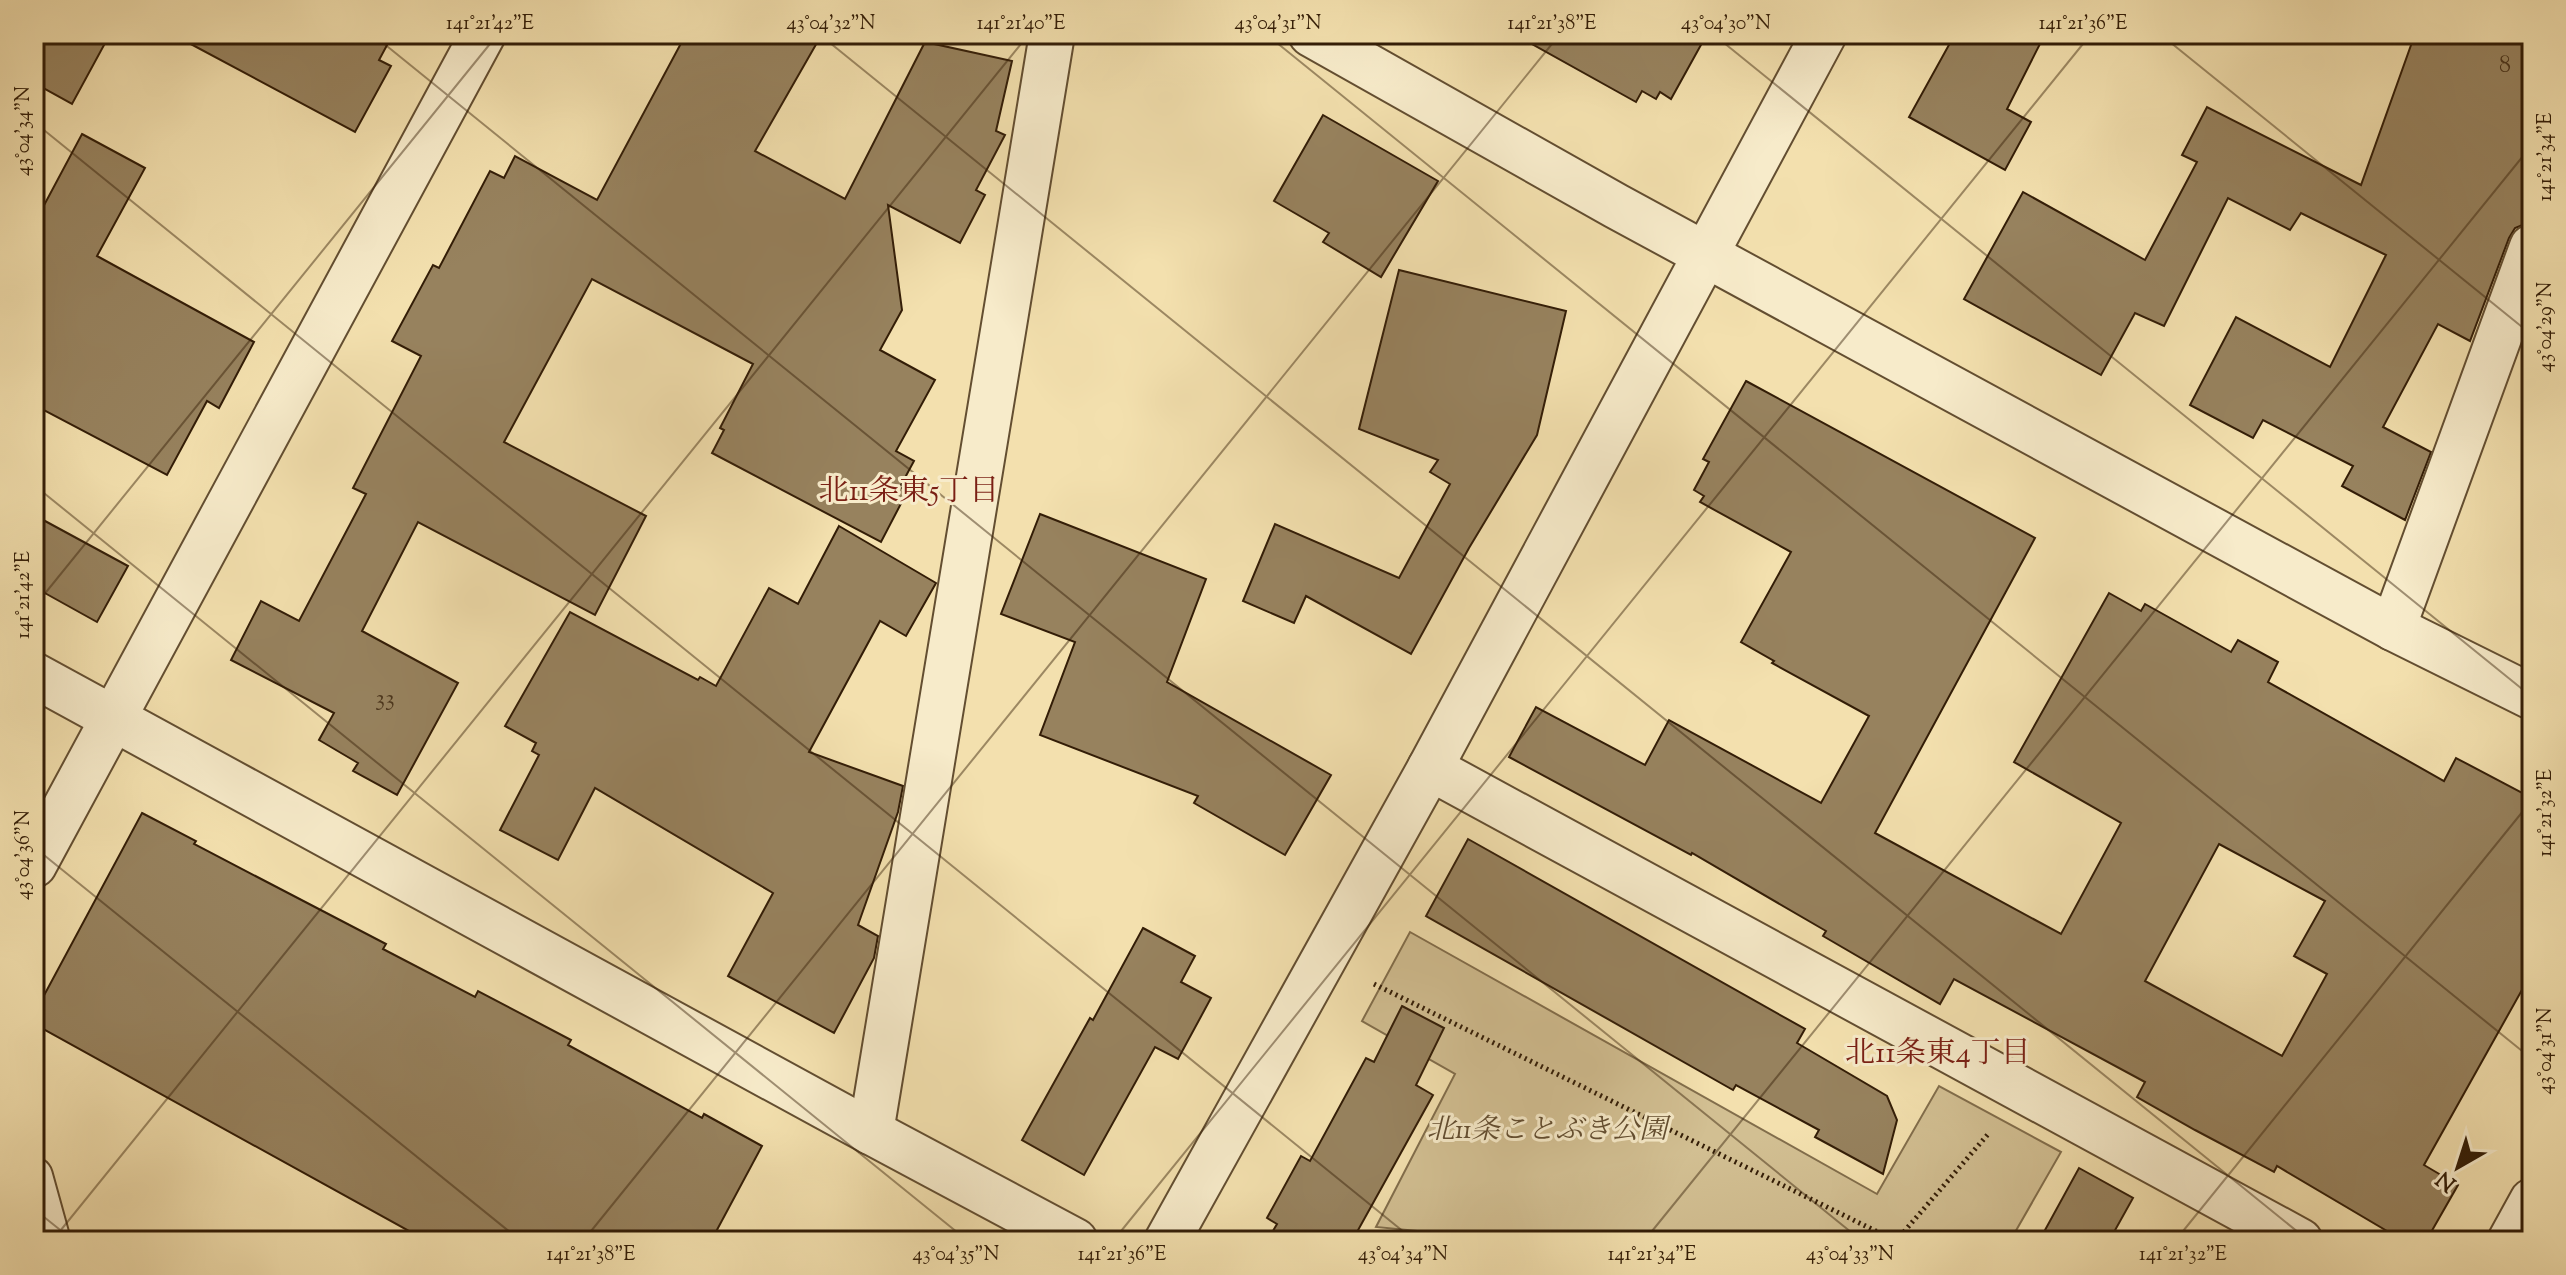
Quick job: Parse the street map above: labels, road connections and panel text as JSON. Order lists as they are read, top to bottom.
{
  "districts": ["北11条東5丁目", "北11条東4丁目"],
  "parks": ["北11条ことぶき公園"],
  "house_numbers": ["8", "33"],
  "north": "bottom left",
  "coordinates": [
    "141°21'42\"E",
    "43°04'32\"N",
    "141°21'40\"E",
    "43°04'31\"N",
    "141°21'38\"E",
    "43°04'30\"N",
    "141°21'36\"E",
    "43°04'34\"N",
    "141°21'34\"E",
    "43°04'29\"N",
    "141°21'32\"E",
    "43°04'36\"N",
    "43°04'35\"N",
    "43°04'33\"N"
  ]
}
